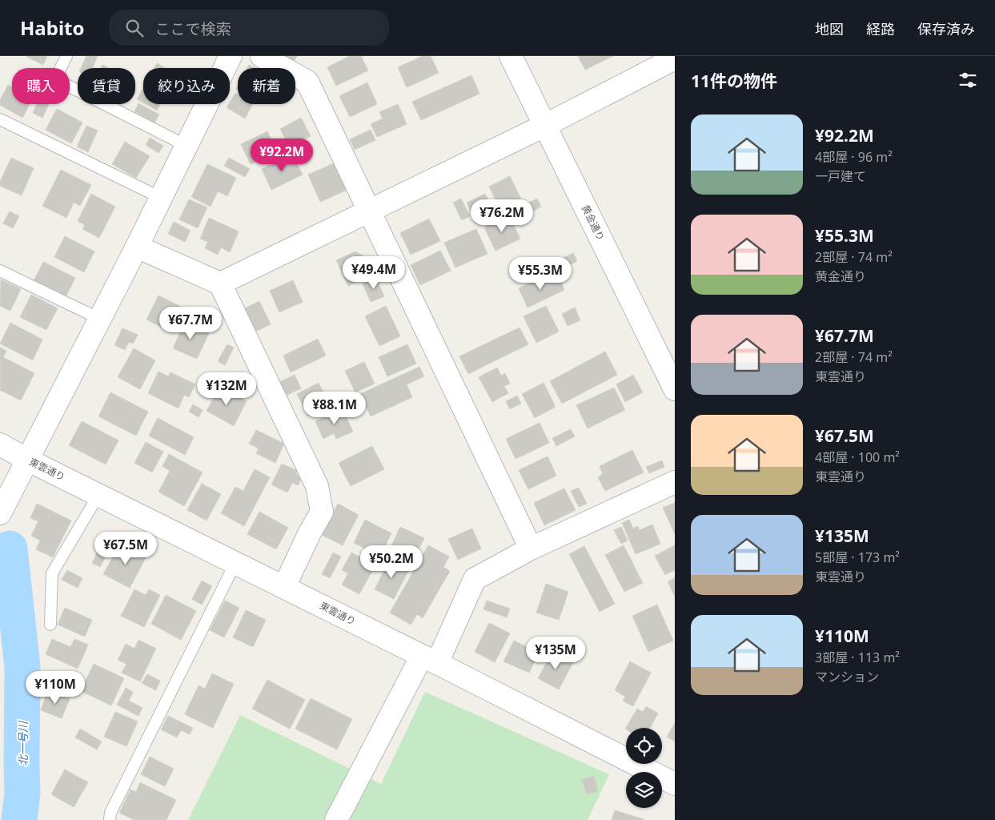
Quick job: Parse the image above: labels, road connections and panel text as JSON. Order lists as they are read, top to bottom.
{
  "streets": {
    "street": ["黄金通り", "東雲通り"]
  },
  "water": ["北一号川"],
  "page": {
    "header": "Habito",
    "search": "ここで検索",
    "nav": ["地図", "経路", "保存済み"],
    "heading": "11件の物件",
    "chip": [
      "購入",
      "賃貸",
      "絞り込み",
      "新着"
    ],
    "list": [
      {
        "name": "¥92.2M",
        "note": "4部屋 · 96 m² · 一戸建て"
      },
      {
        "name": "¥55.3M",
        "note": "2部屋 · 74 m² · 黄金通り"
      },
      {
        "name": "¥67.7M",
        "note": "2部屋 · 74 m² · 東雲通り"
      },
      {
        "name": "¥67.5M",
        "note": "4部屋 · 100 m² · 東雲通り"
      },
      {
        "name": "¥135M",
        "note": "5部屋 · 173 m² · 東雲通り"
      },
      {
        "name": "¥110M",
        "note": "3部屋 · 113 m² · マンション"
      }
    ],
    "price": [
      "¥92.2M",
      "¥76.2M",
      "¥49.4M",
      "¥55.3M",
      "¥67.7M",
      "¥132M",
      "¥88.1M",
      "¥67.5M",
      "¥50.2M",
      "¥135M",
      "¥110M"
    ]
  }
}
